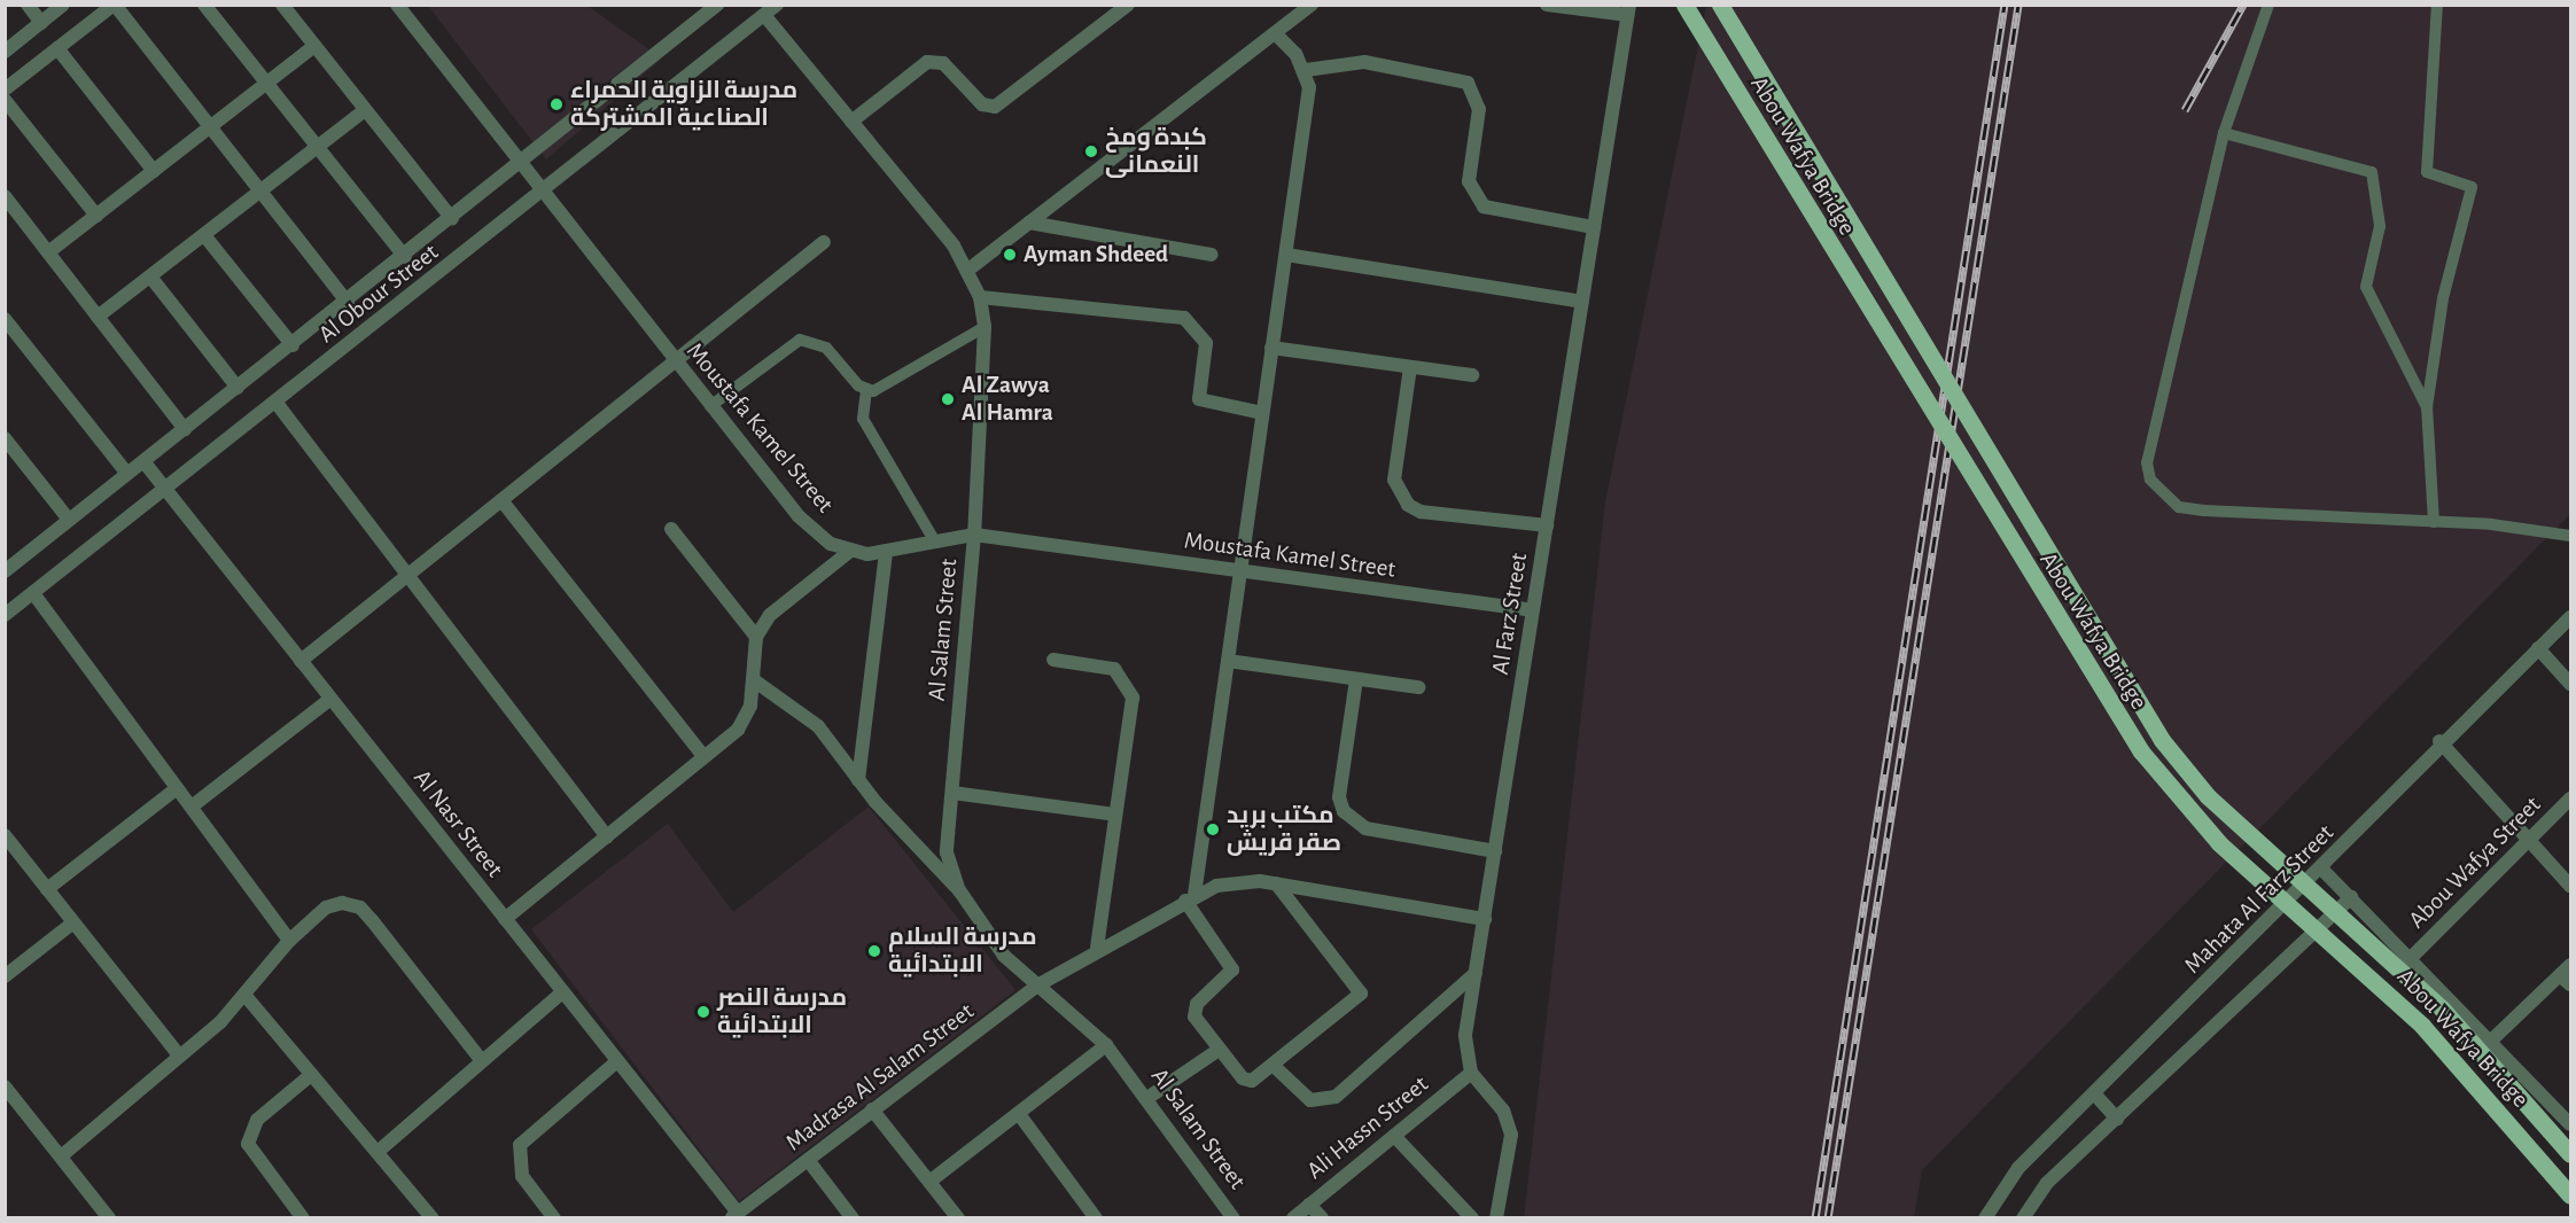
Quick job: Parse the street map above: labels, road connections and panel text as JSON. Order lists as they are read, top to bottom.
{
  "streets": {
    "main road": ["Abou Wafya Bridge"],
    "street": [
      "Al Obour Street",
      "Moustafa Kamel Street",
      "Al Farz Street",
      "Al Salam Street",
      "Al Nasr Street",
      "Abou Wafya Street",
      "Mahata Al Farz Street",
      "Madrasa Al Salam Street",
      "Ali Hassn Street"
    ]
  },
  "crossings": [
    ["Al Obour Street", "Moustafa Kamel Street"],
    ["Al Obour Street", "Al Salam Street"],
    ["Al Obour Street", "Al Nasr Street"],
    ["Moustafa Kamel Street", "Al Farz Street"],
    ["Moustafa Kamel Street", "Al Salam Street"],
    ["Al Farz Street", "Madrasa Al Salam Street"],
    ["Al Farz Street", "Ali Hassn Street"],
    ["Al Salam Street", "Madrasa Al Salam Street"],
    ["Al Nasr Street", "Madrasa Al Salam Street"]
  ],
  "places": [
    "مدرسة الزاوية الحمراء الصناعية المشتركة",
    "كبدة ومخ النعمانى",
    "Ayman Shdeed",
    "Al Zawya Al Hamra",
    "مكتب بريد صقر قريش",
    "مدرسة السلام الابتدائية",
    "مدرسة النصر الابتدائية"
  ]
}
